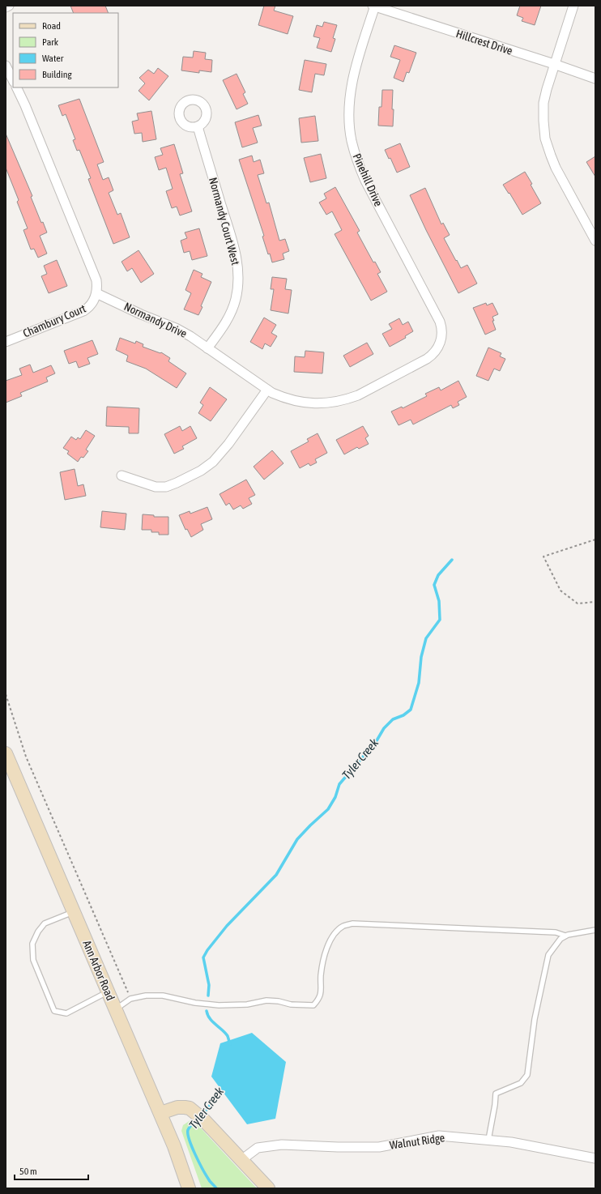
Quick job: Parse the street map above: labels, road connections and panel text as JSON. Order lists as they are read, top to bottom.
{
  "streets": {
    "main road": ["Ann Arbor Road"],
    "street": [
      "Hillcrest Drive",
      "Pinehill Drive",
      "Normandy Court West",
      "Normandy Drive",
      "Chambury Court",
      "Walnut Ridge"
    ]
  },
  "crossings": [
    ["Hillcrest Drive", "Pinehill Drive"],
    ["Pinehill Drive", "Normandy Drive"],
    ["Normandy Court West", "Normandy Drive"],
    ["Normandy Drive", "Chambury Court"]
  ],
  "water": ["Tyler Creek"],
  "legend": [
    "Road",
    "Park",
    "Water",
    "Building"
  ],
  "scale_bar": "50 m"
}
